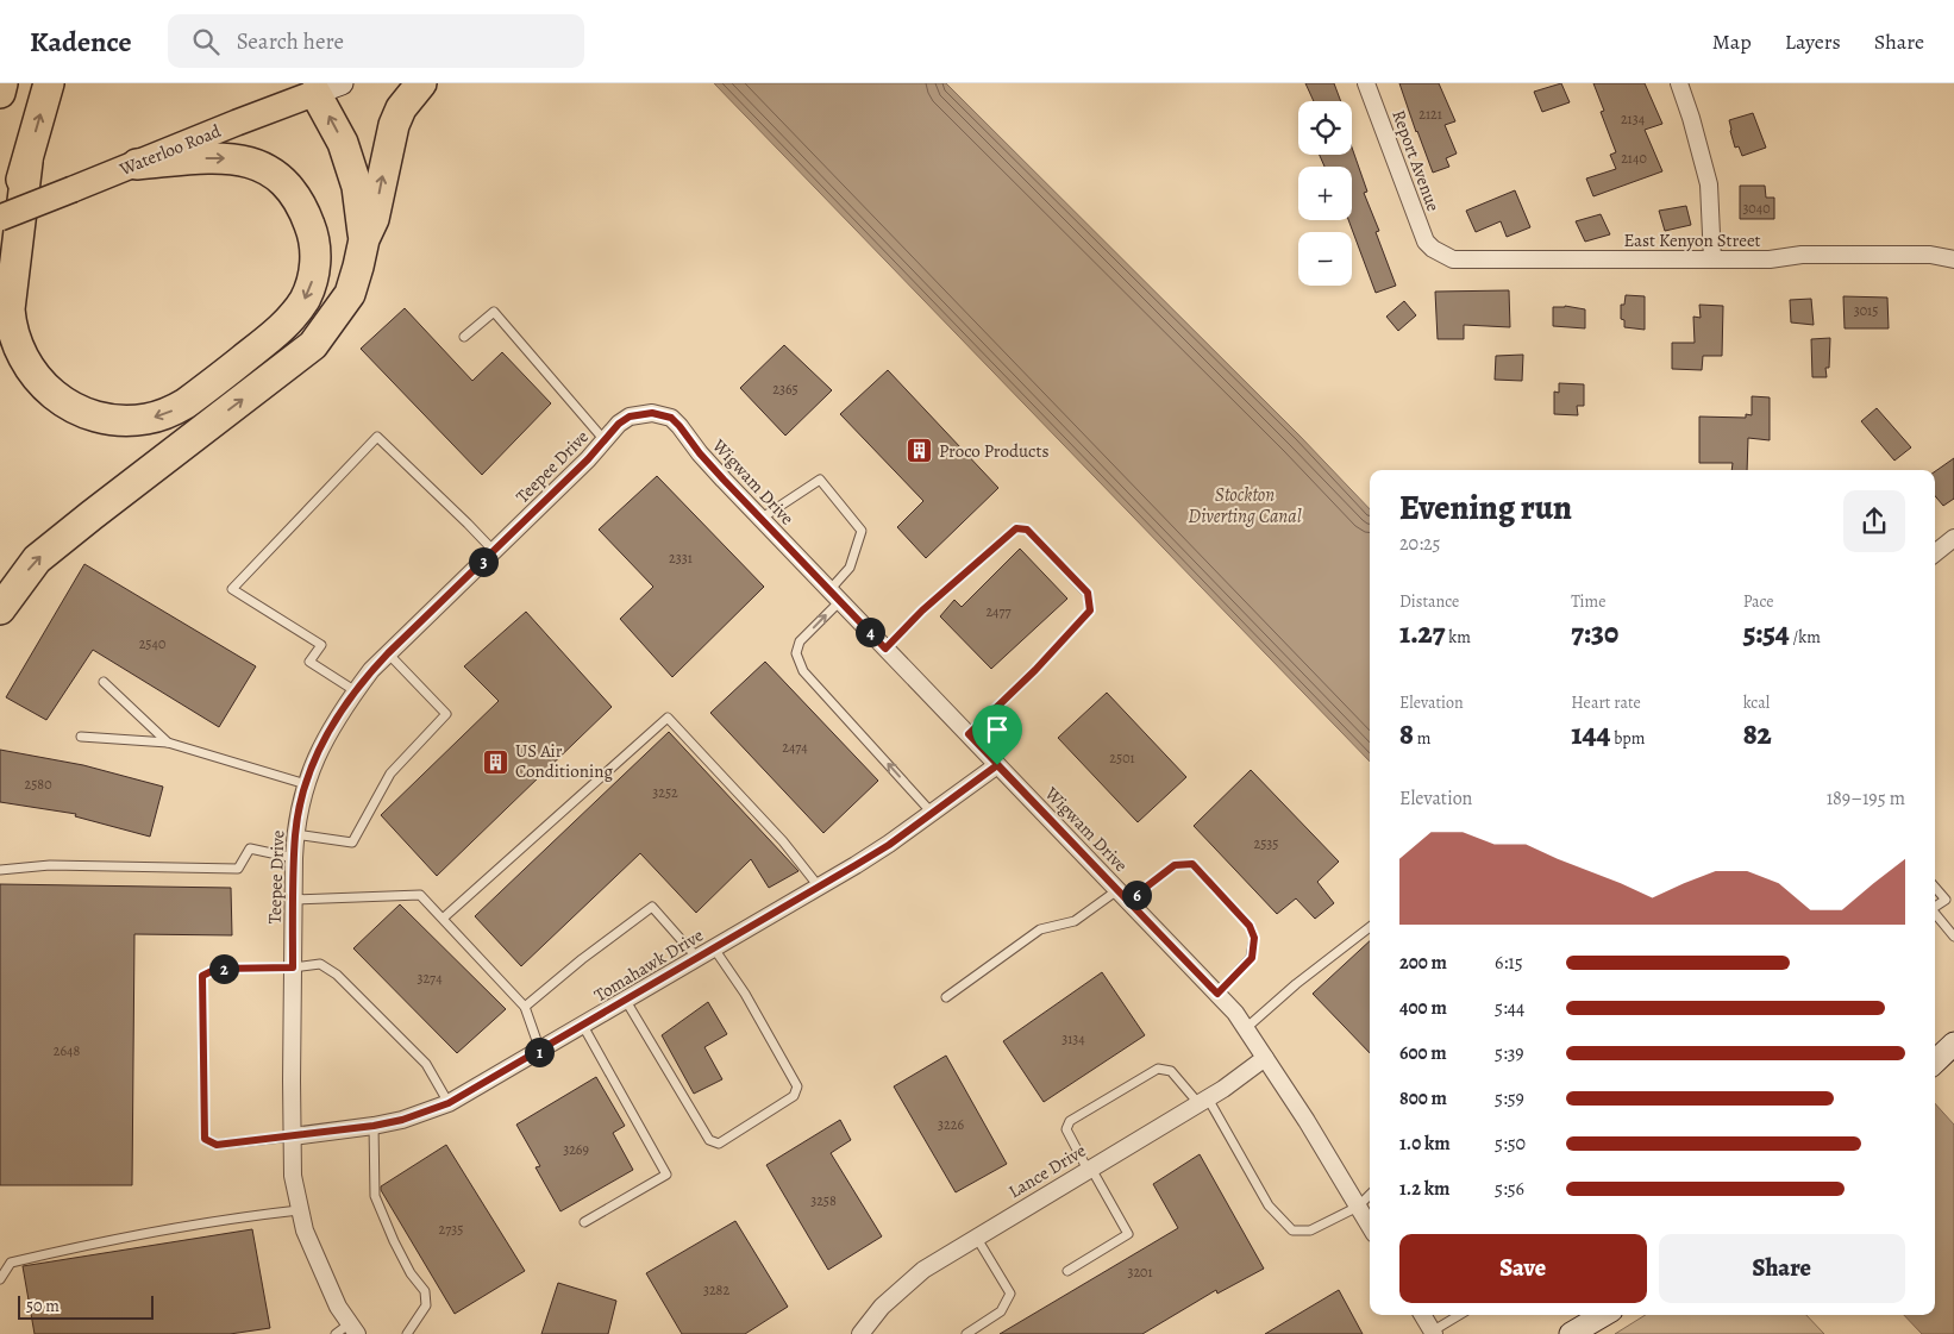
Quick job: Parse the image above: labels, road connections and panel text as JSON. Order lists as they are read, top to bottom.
{
  "streets": {
    "main road": ["Waterloo Road"],
    "street": [
      "Report Avenue",
      "East Kenyon Street",
      "Teepee Drive",
      "Wigwam Drive",
      "Tomahawk Drive",
      "Lance Drive"
    ]
  },
  "crossings": [
    ["Report Avenue", "East Kenyon Street"],
    ["Teepee Drive", "Wigwam Drive"],
    ["Teepee Drive", "Tomahawk Drive"],
    ["Wigwam Drive", "Tomahawk Drive"],
    ["Wigwam Drive", "Lance Drive"]
  ],
  "water": ["Stockton Diverting Canal"],
  "places": {
    "building": ["Proco Products", "US Air Conditioning"]
  },
  "house_numbers": [
    "2121",
    "2134",
    "2140",
    "3040",
    "3015",
    "2365",
    "2331",
    "2477",
    "2540",
    "2474",
    "2501",
    "2580",
    "3252",
    "2535",
    "3274",
    "3134",
    "2648",
    "3226",
    "3269",
    "3258",
    "2735",
    "3201",
    "3282"
  ],
  "scale_bar": "50 m",
  "page": {
    "header": "Kadence",
    "search": "Search here",
    "nav": ["Map", "Layers", "Share"],
    "map_buttons": ["+", "−"],
    "heading": ["Evening run", "20:25"],
    "pins": [
      "3",
      "4",
      "6",
      "2",
      "1"
    ],
    "stats": [
      ["Distance", "1.27 km"],
      ["Time", "7:30"],
      ["Pace", "5:54 /km"],
      ["Elevation", "8 m"],
      ["Heart rate", "144 bpm"],
      ["kcal", "82"]
    ],
    "chart": ["Elevation", "189–195 m"],
    "list": [
      {
        "name": "200 m",
        "note": "6:15"
      },
      {
        "name": "400 m",
        "note": "5:44"
      },
      {
        "name": "600 m",
        "note": "5:39"
      },
      {
        "name": "800 m",
        "note": "5:59"
      },
      {
        "name": "1.0 km",
        "note": "5:50"
      },
      {
        "name": "1.2 km",
        "note": "5:56"
      }
    ],
    "buttons": ["Save", "Share"],
    "scale": "50 m"
  }
}
